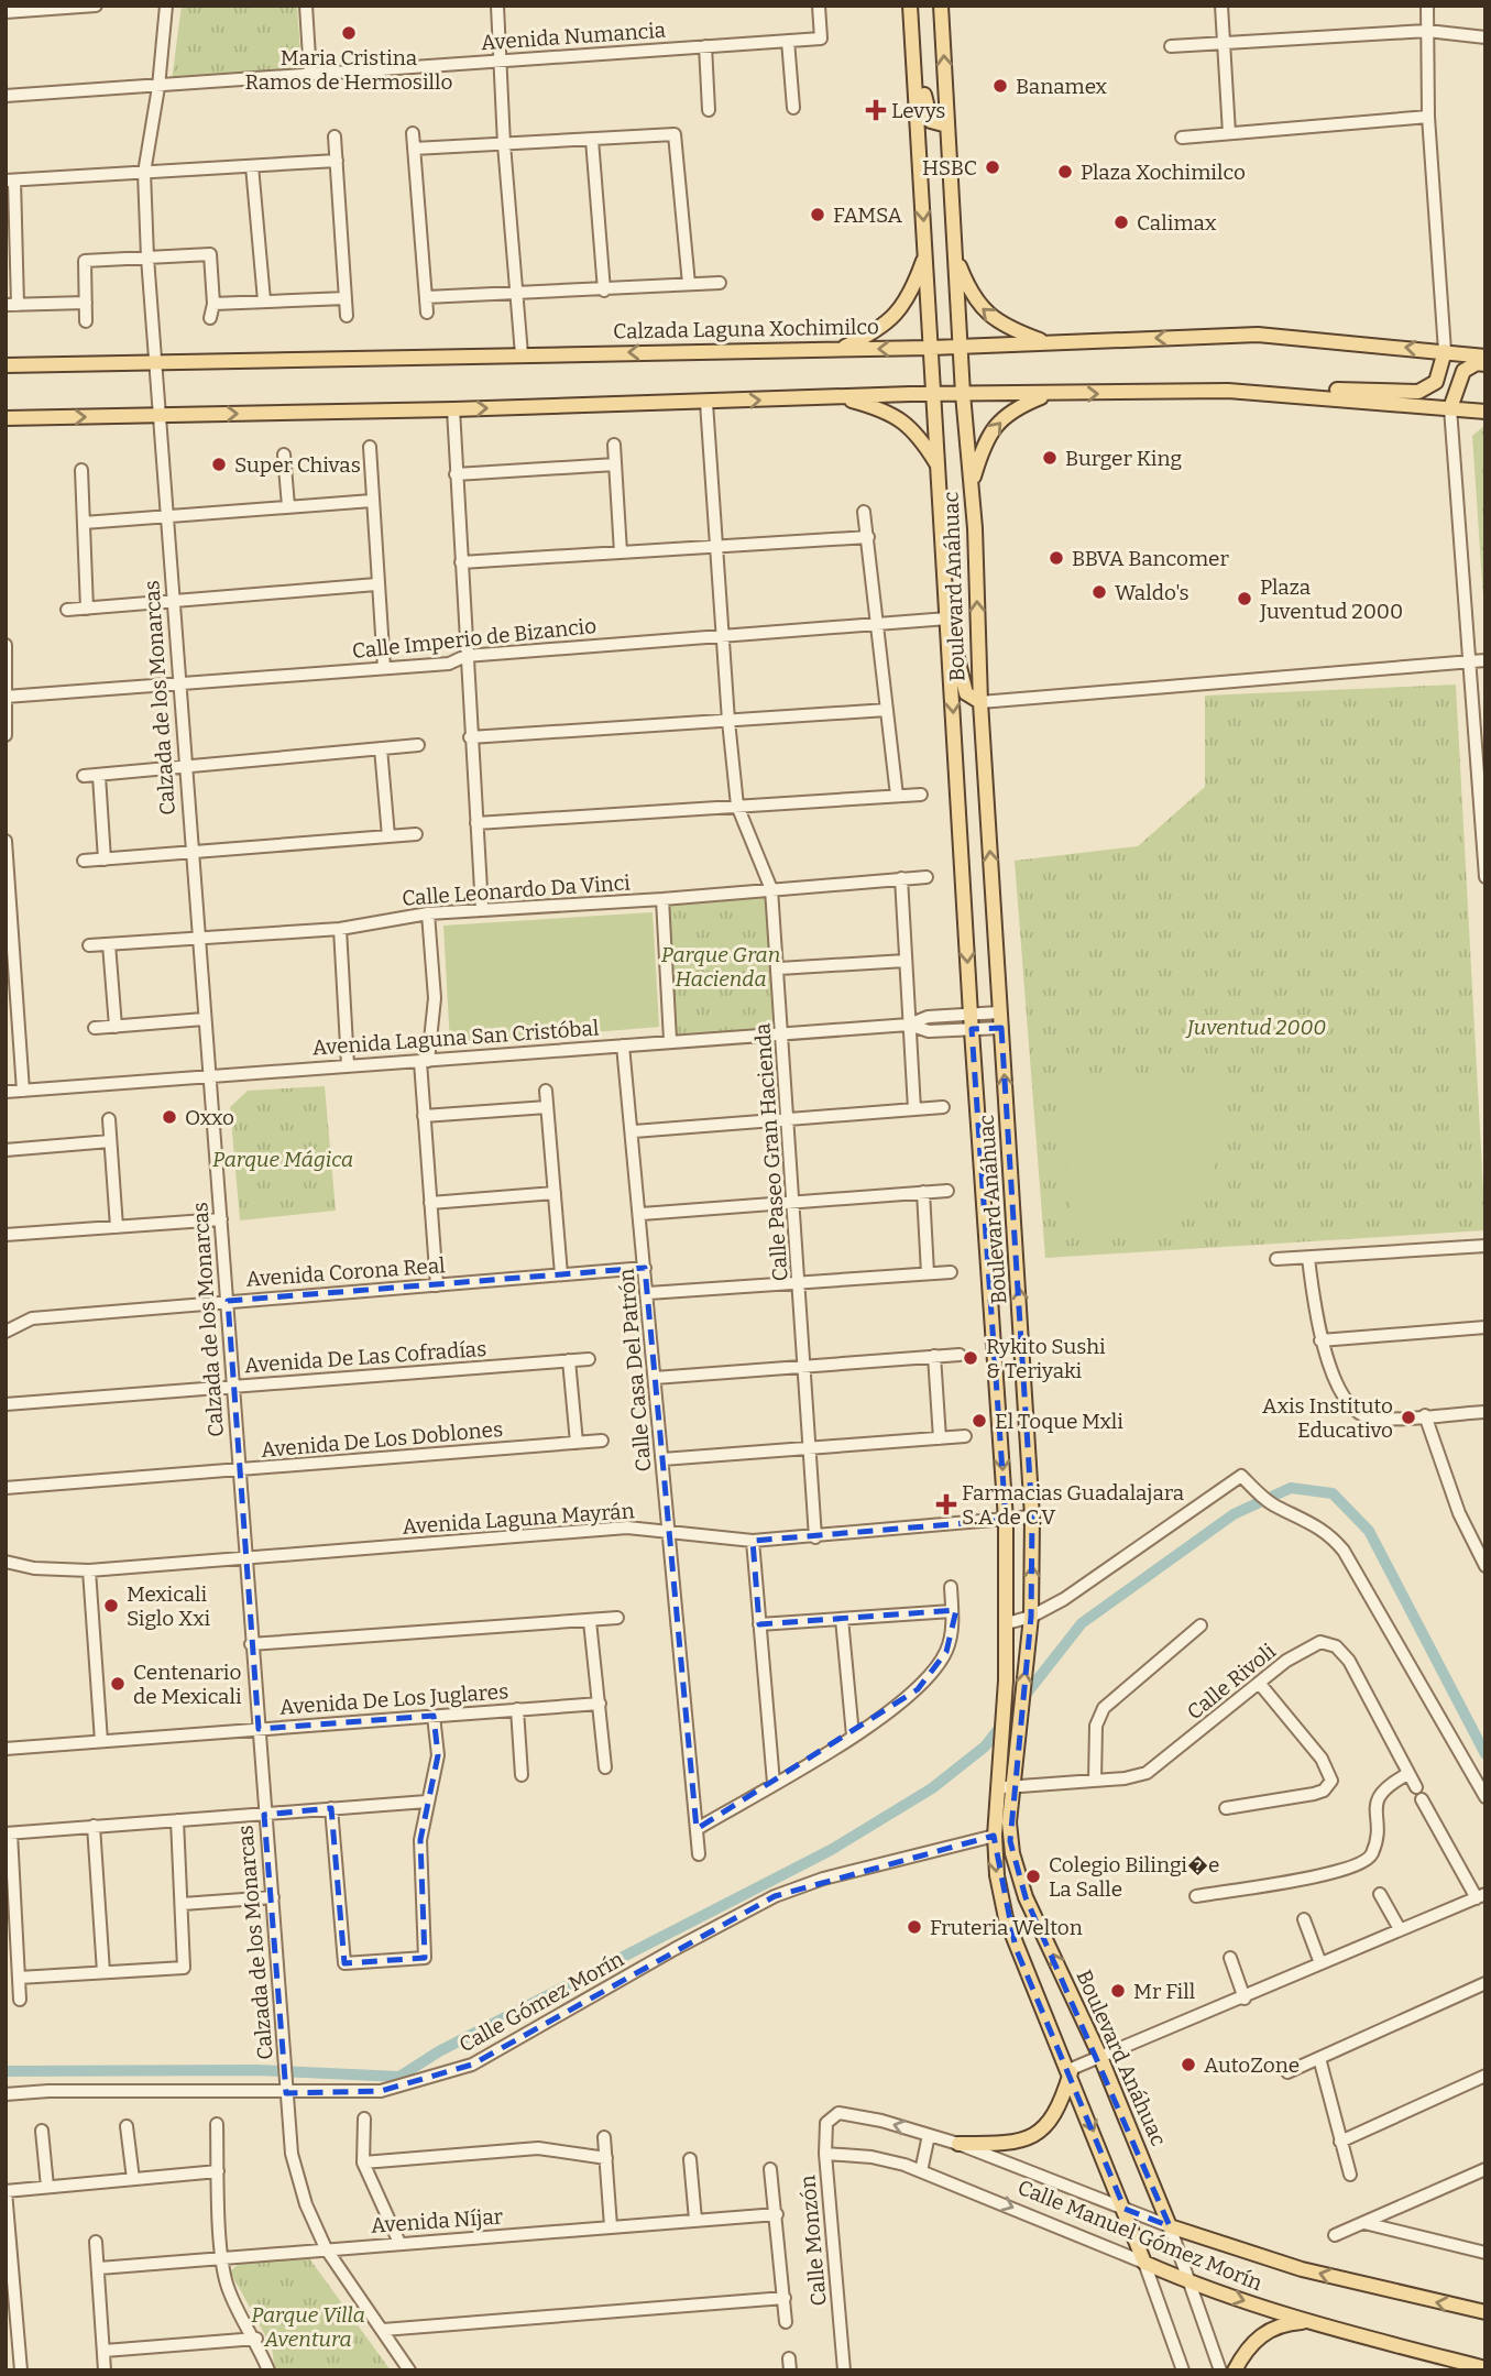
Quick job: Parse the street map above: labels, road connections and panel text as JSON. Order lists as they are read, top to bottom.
{
  "streets": {
    "main road": ["Calzada Laguna Xochimilco", "Boulevard Anáhuac", "Calle Manuel Gómez Morín"],
    "street": [
      "Avenida Numancia",
      "Calle Imperio de Bizancio",
      "Calzada de los Monarcas",
      "Calle Leonardo Da Vinci",
      "Avenida Laguna San Cristóbal",
      "Calle Paseo Gran Hacienda",
      "Avenida Corona Real",
      "Avenida De Las Cofradías",
      "Calle Casa Del Patrón",
      "Avenida De Los Doblones",
      "Avenida Laguna Mayrán",
      "Calle Rivoli",
      "Avenida De Los Juglares",
      "Calle Gómez Morín",
      "Avenida Níjar",
      "Calle Monzón"
    ]
  },
  "crossings": [
    ["Avenida Numancia", "Calzada de los Monarcas"],
    ["Calzada Laguna Xochimilco", "Boulevard Anáhuac"],
    ["Calzada Laguna Xochimilco", "Calzada de los Monarcas"],
    ["Boulevard Anáhuac", "Calle Imperio de Bizancio"],
    ["Boulevard Anáhuac", "Avenida Laguna San Cristóbal"],
    ["Boulevard Anáhuac", "Avenida Laguna Mayrán"],
    ["Boulevard Anáhuac", "Calle Rivoli"],
    ["Boulevard Anáhuac", "Calle Gómez Morín"],
    ["Boulevard Anáhuac", "Calle Manuel Gómez Morín"],
    ["Calle Imperio de Bizancio", "Calzada de los Monarcas"],
    ["Calle Imperio de Bizancio", "Calle Paseo Gran Hacienda"],
    ["Calzada de los Monarcas", "Calle Leonardo Da Vinci"],
    ["Calzada de los Monarcas", "Avenida Laguna San Cristóbal"],
    ["Calzada de los Monarcas", "Avenida Corona Real"],
    ["Calzada de los Monarcas", "Avenida De Las Cofradías"],
    ["Calzada de los Monarcas", "Avenida De Los Doblones"],
    ["Calzada de los Monarcas", "Avenida Laguna Mayrán"],
    ["Calzada de los Monarcas", "Avenida De Los Juglares"],
    ["Calzada de los Monarcas", "Calle Gómez Morín"],
    ["Calzada de los Monarcas", "Avenida Níjar"],
    ["Calle Leonardo Da Vinci", "Calle Paseo Gran Hacienda"],
    ["Avenida Laguna San Cristóbal", "Calle Paseo Gran Hacienda"],
    ["Avenida Laguna San Cristóbal", "Calle Casa Del Patrón"],
    ["Calle Paseo Gran Hacienda", "Avenida Laguna Mayrán"],
    ["Avenida Corona Real", "Calle Casa Del Patrón"],
    ["Calle Casa Del Patrón", "Avenida Laguna Mayrán"],
    ["Calle Manuel Gómez Morín", "Calle Monzón"]
  ],
  "parks": [
    "Parque Gran Hacienda",
    "Juventud 2000",
    "Parque Mágica",
    "Parque Villa Aventura"
  ],
  "places": {
    "other": [
      "Maria Cristina Ramos de Hermosillo",
      "Banamex",
      "HSBC",
      "Plaza Xochimilco",
      "FAMSA",
      "Calimax",
      "Burger King",
      "Super Chivas",
      "BBVA Bancomer",
      "Waldo's",
      "Plaza Juventud 2000",
      "Oxxo",
      "Rykito Sushi & Teriyaki",
      "Axis Instituto Educativo",
      "El Toque Mxli",
      "Mexicali Siglo Xxi",
      "Centenario de Mexicali",
      "Colegio Bilingi�e La Salle",
      "Fruteria Welton",
      "Mr Fill",
      "AutoZone"
    ],
    "health": ["Levys", "Farmacias Guadalajara S.A de C.V"]
  }
}
